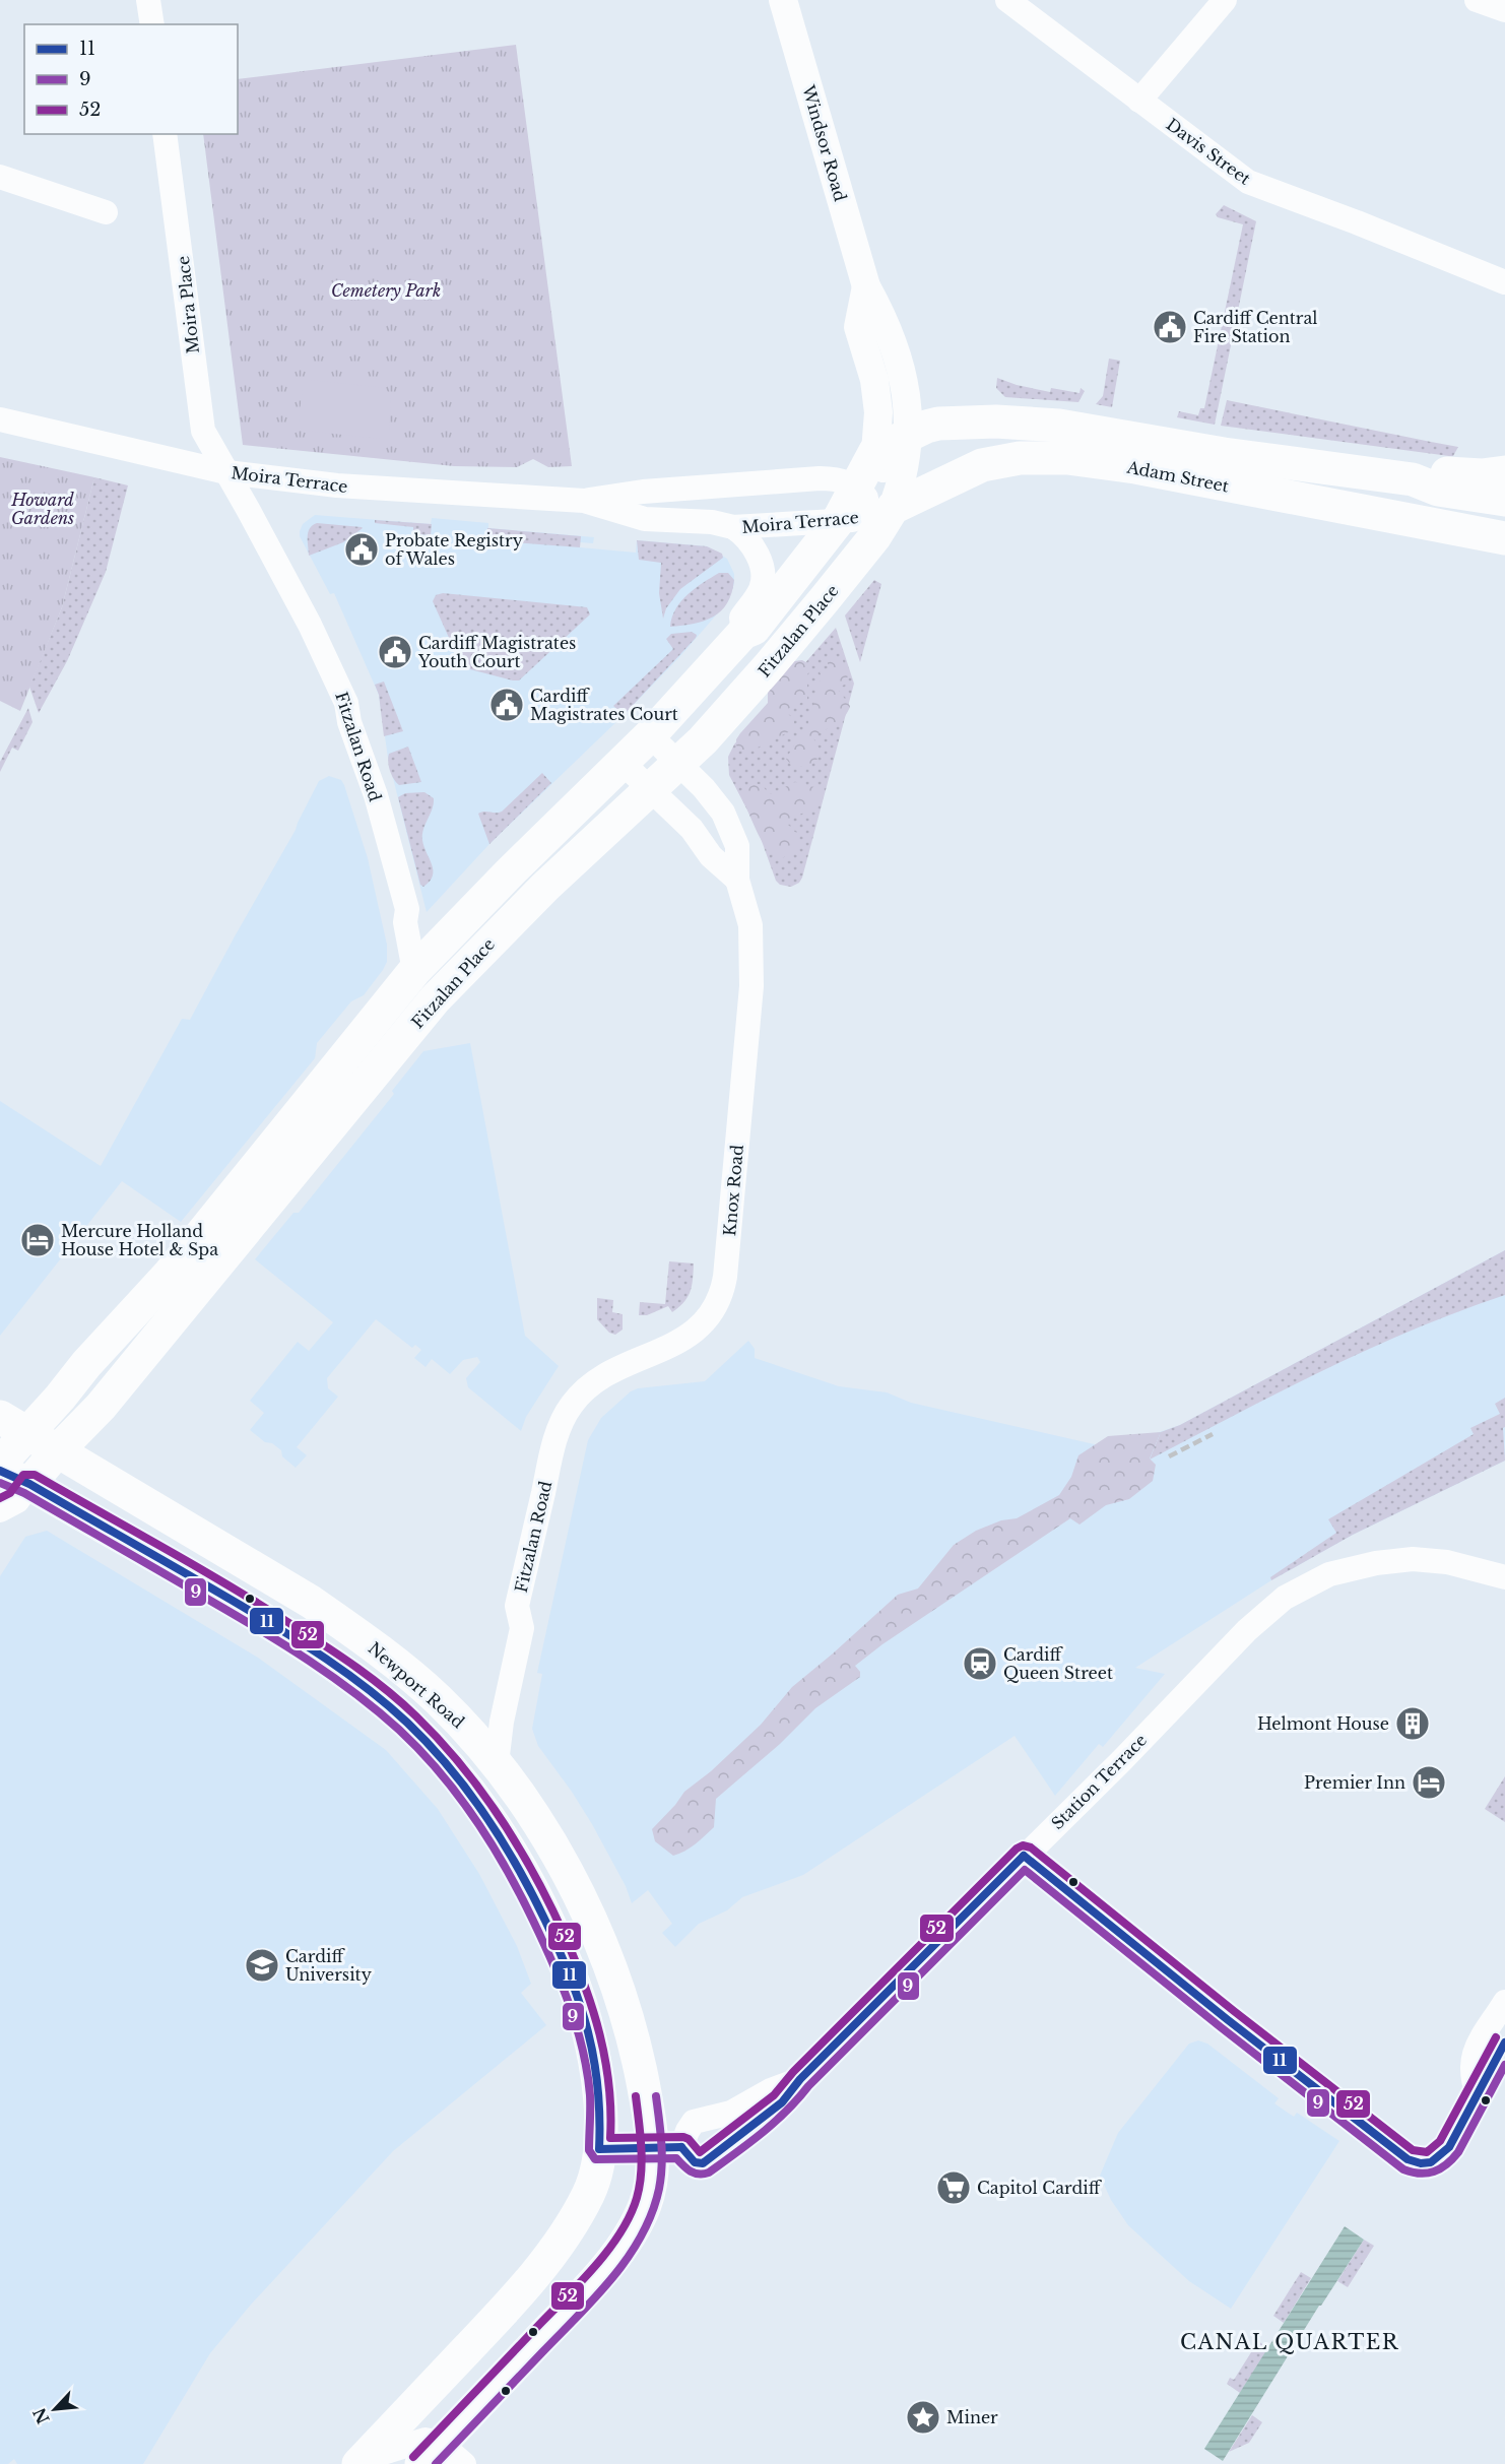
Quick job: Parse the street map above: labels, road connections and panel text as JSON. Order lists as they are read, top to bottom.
{
  "streets": {
    "main road": ["Adam Street", "Fitzalan Place", "Newport Road"],
    "street": [
      "Windsor Road",
      "Davis Street",
      "Moira Place",
      "Moira Terrace",
      "Fitzalan Road",
      "Knox Road",
      "Station Terrace"
    ]
  },
  "crossings": [
    ["Windsor Road", "Adam Street"],
    ["Windsor Road", "Moira Terrace"],
    ["Windsor Road", "Fitzalan Place"],
    ["Moira Place", "Moira Terrace"],
    ["Moira Place", "Fitzalan Road"],
    ["Adam Street", "Moira Terrace"],
    ["Adam Street", "Fitzalan Place"],
    ["Moira Terrace", "Fitzalan Place"],
    ["Moira Terrace", "Fitzalan Road"],
    ["Fitzalan Place", "Fitzalan Road"],
    ["Fitzalan Place", "Knox Road"],
    ["Fitzalan Place", "Newport Road"],
    ["Fitzalan Road", "Knox Road"],
    ["Fitzalan Road", "Newport Road"],
    ["Newport Road", "Station Terrace"]
  ],
  "districts": ["CANAL QUARTER"],
  "parks": ["Cemetery Park", "Howard Gardens"],
  "places": {
    "public building": [
      "Cardiff Central Fire Station",
      "Probate Registry of Wales",
      "Cardiff Magistrates Youth Court",
      "Cardiff Magistrates Court"
    ],
    "hotel": ["Mercure Holland House Hotel & Spa", "Premier Inn"],
    "station": ["Cardiff Queen Street"],
    "building": ["Helmont House"],
    "school or university": ["Cardiff University"],
    "supermarket": ["Capitol Cardiff"],
    "place": ["Miner"]
  },
  "lines": ["transit line 11", "transit line 52", "transit line 9"],
  "legend": ["11", "9", "52"],
  "north": "bottom left"
}
